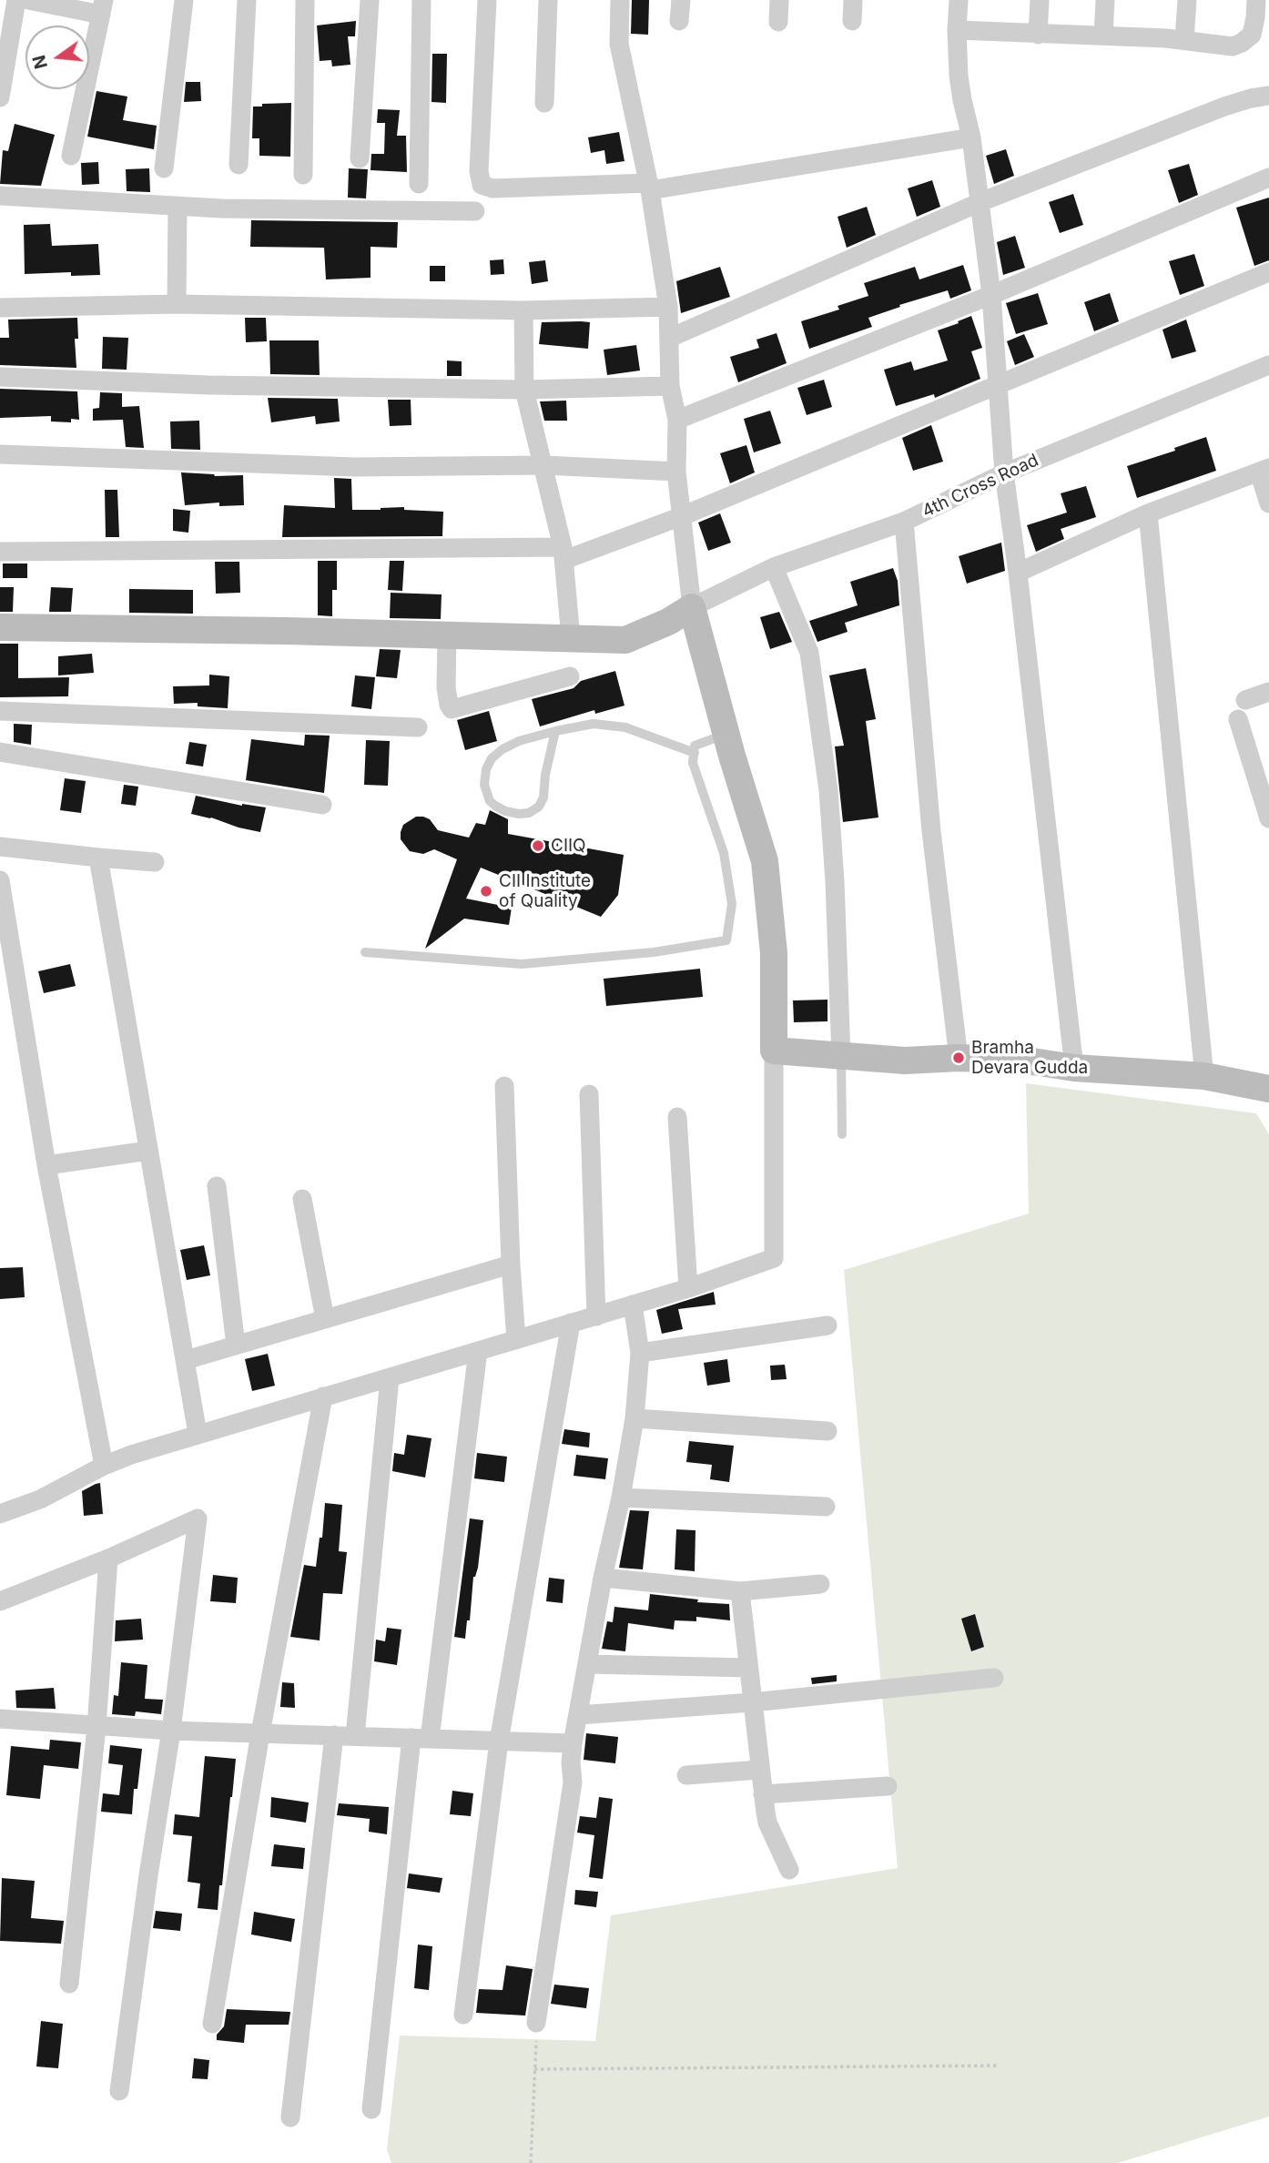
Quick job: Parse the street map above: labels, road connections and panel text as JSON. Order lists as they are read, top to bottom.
{
  "streets": {
    "street": ["4th Cross Road"]
  },
  "places": ["CIIQ", "CII Institute of Quality", "Bramha Devara Gudda"],
  "north": "left"
}
